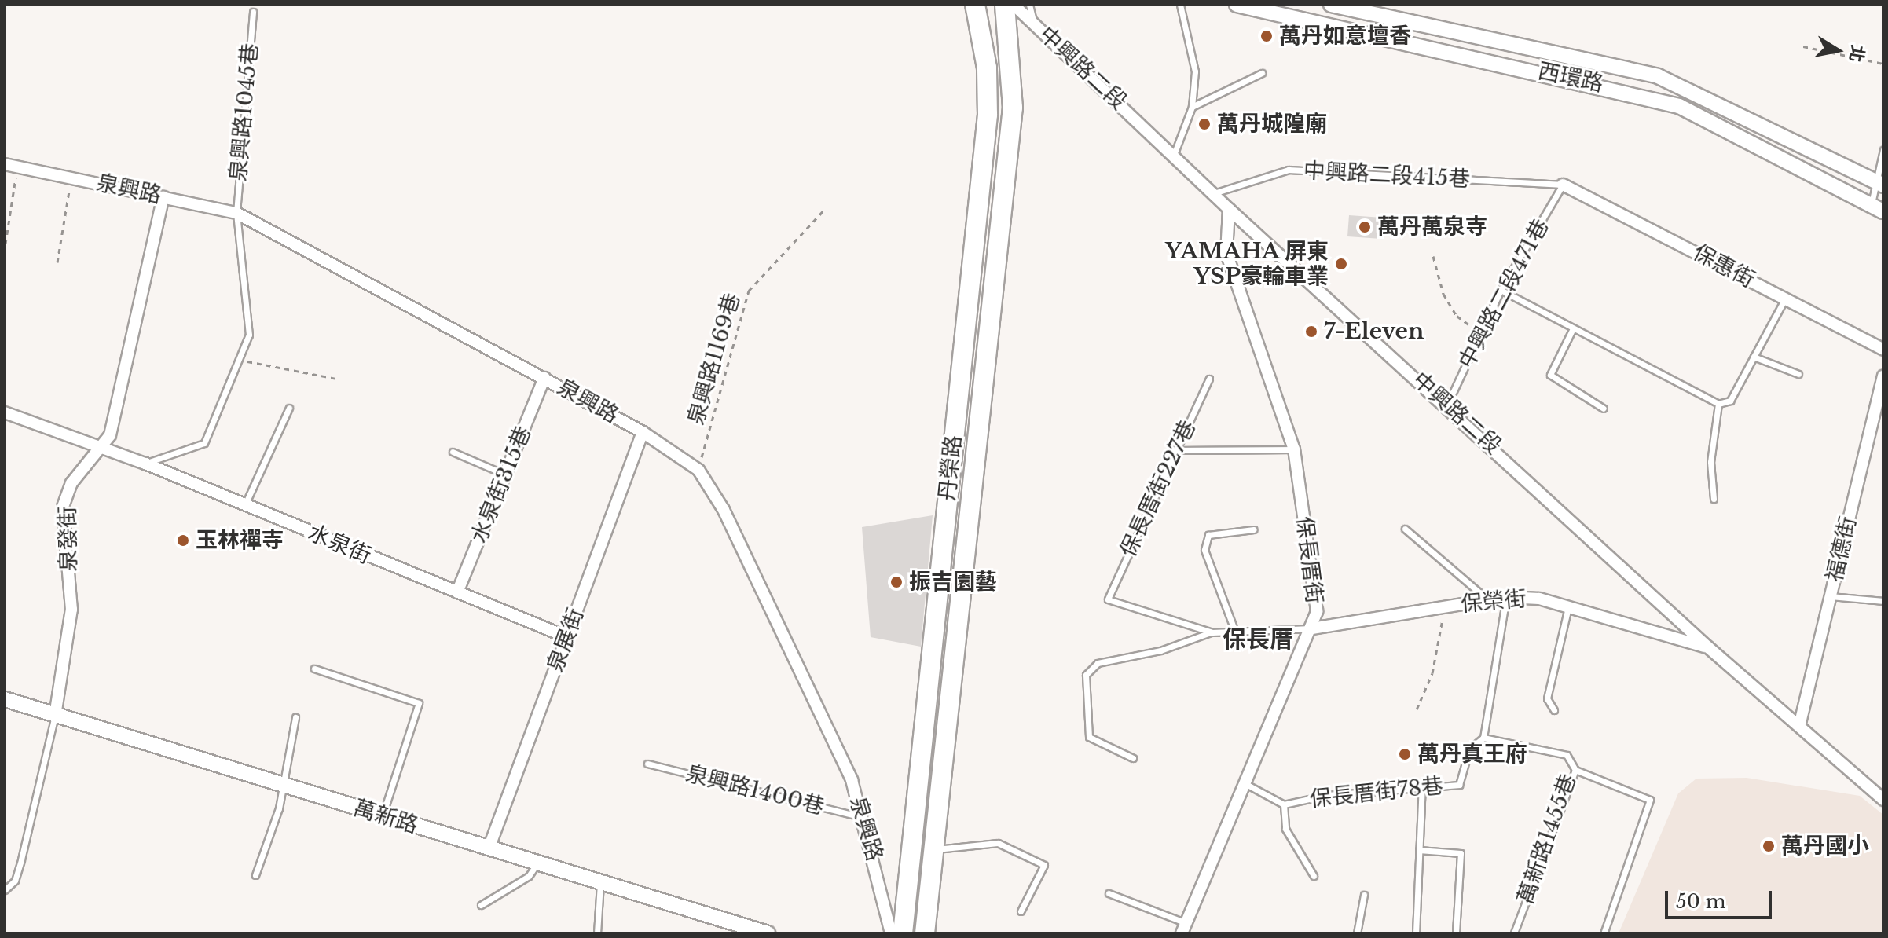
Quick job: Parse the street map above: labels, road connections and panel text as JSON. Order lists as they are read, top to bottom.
{
  "streets": {
    "main road": ["丹榮路"],
    "street": [
      "中興路二段",
      "西環路",
      "泉興路",
      "保惠街",
      "水泉街315巷",
      "泉發街",
      "水泉街",
      "福德街",
      "保長厝街",
      "保榮街",
      "泉展街",
      "萬新路"
    ],
    "lane": [
      "泉興路1045巷",
      "中興路二段415巷",
      "中興路二段471巷",
      "保長厝街227巷",
      "泉興路1400巷",
      "保長厝街78巷",
      "萬新路1455巷"
    ],
    "path": ["泉興路1169巷"]
  },
  "crossings": [
    ["中興路二段", "中興路二段415巷"],
    ["中興路二段", "中興路二段471巷"],
    ["中興路二段", "福德街"],
    ["中興路二段", "保長厝街"],
    ["中興路二段", "保榮街"],
    ["泉興路1045巷", "泉興路"],
    ["泉興路1045巷", "水泉街"],
    ["中興路二段415巷", "保惠街"],
    ["中興路二段415巷", "中興路二段471巷"],
    ["泉興路", "泉興路1169巷"],
    ["泉興路", "水泉街315巷"],
    ["泉興路", "泉發街"],
    ["泉興路", "泉展街"],
    ["泉興路", "泉興路1400巷"],
    ["保惠街", "中興路二段471巷"],
    ["水泉街315巷", "水泉街"],
    ["泉發街", "水泉街"],
    ["泉發街", "萬新路"],
    ["水泉街", "泉展街"],
    ["保長厝街", "保榮街"],
    ["保長厝街", "保長厝街78巷"],
    ["泉展街", "萬新路"],
    ["保長厝街78巷", "萬新路1455巷"]
  ],
  "districts": ["保長厝"],
  "places": [
    "萬丹如意壇香",
    "萬丹城隍廟",
    "萬丹萬泉寺",
    "YAMAHA 屏東 YSP豪輪車業",
    "7-Eleven",
    "玉林禪寺",
    "振吉園藝",
    "萬丹真王府",
    "萬丹國小"
  ],
  "scale_bar": "50 m",
  "north": "right"
}
